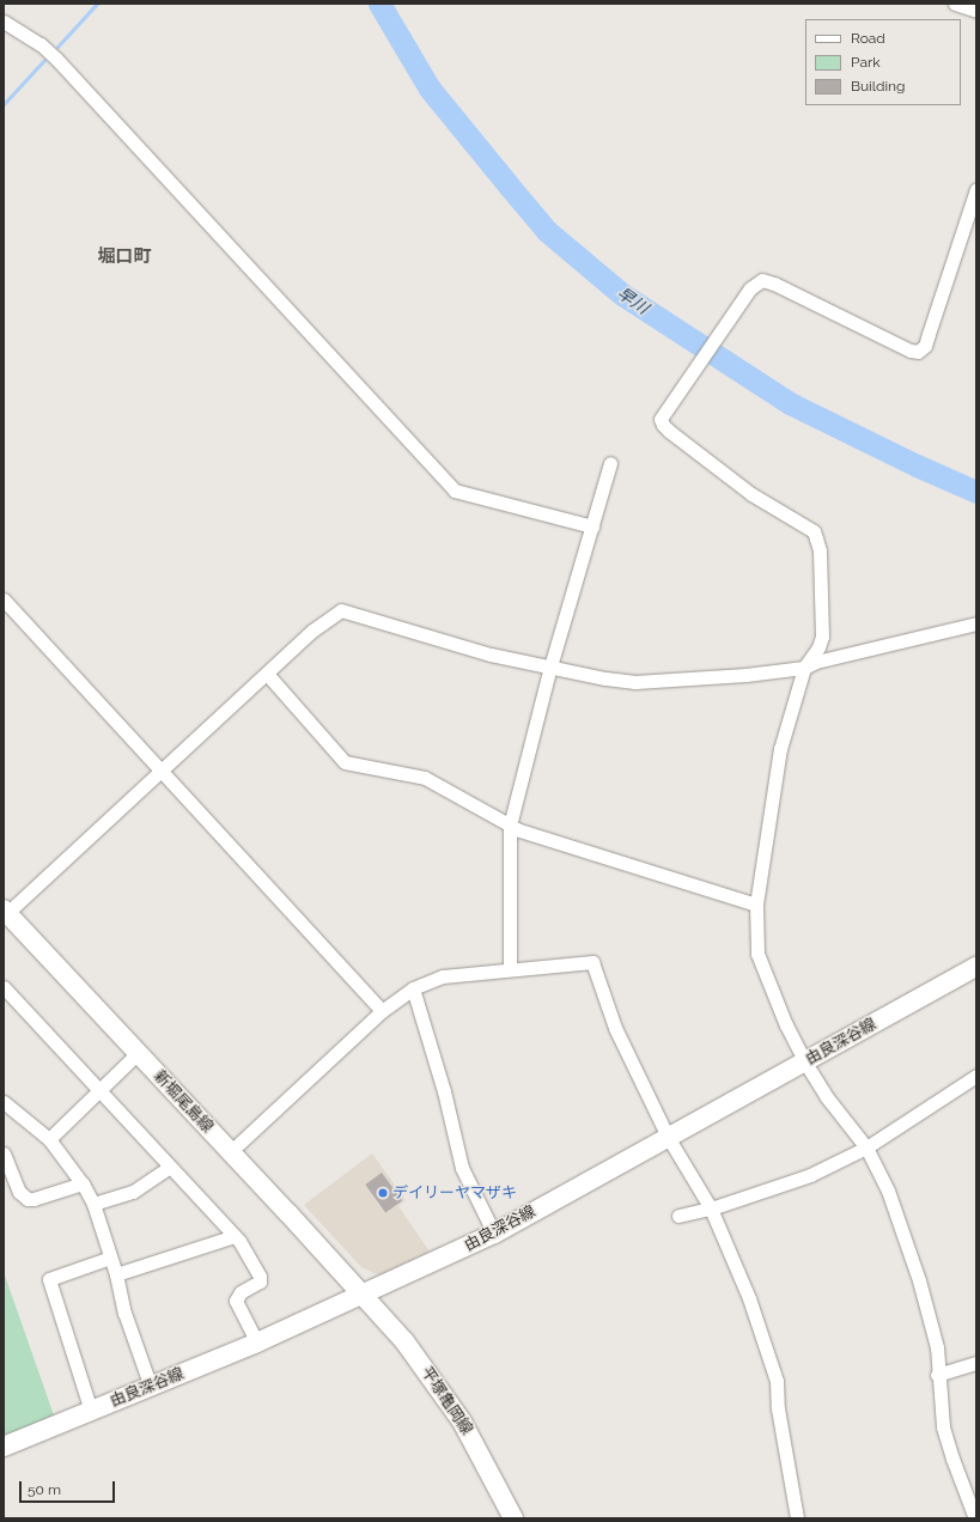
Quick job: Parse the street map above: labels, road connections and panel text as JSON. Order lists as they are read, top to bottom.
{
  "streets": {
    "main road": ["由良深谷線", "新堀尾島線", "平塚亀岡線"]
  },
  "crossings": [
    ["由良深谷線", "新堀尾島線"],
    ["由良深谷線", "平塚亀岡線"],
    ["新堀尾島線", "平塚亀岡線"]
  ],
  "districts": ["堀口町"],
  "water": ["早川"],
  "places": ["デイリーヤマザキ"],
  "legend": ["Road", "Park", "Building"],
  "scale_bar": "50 m"
}
